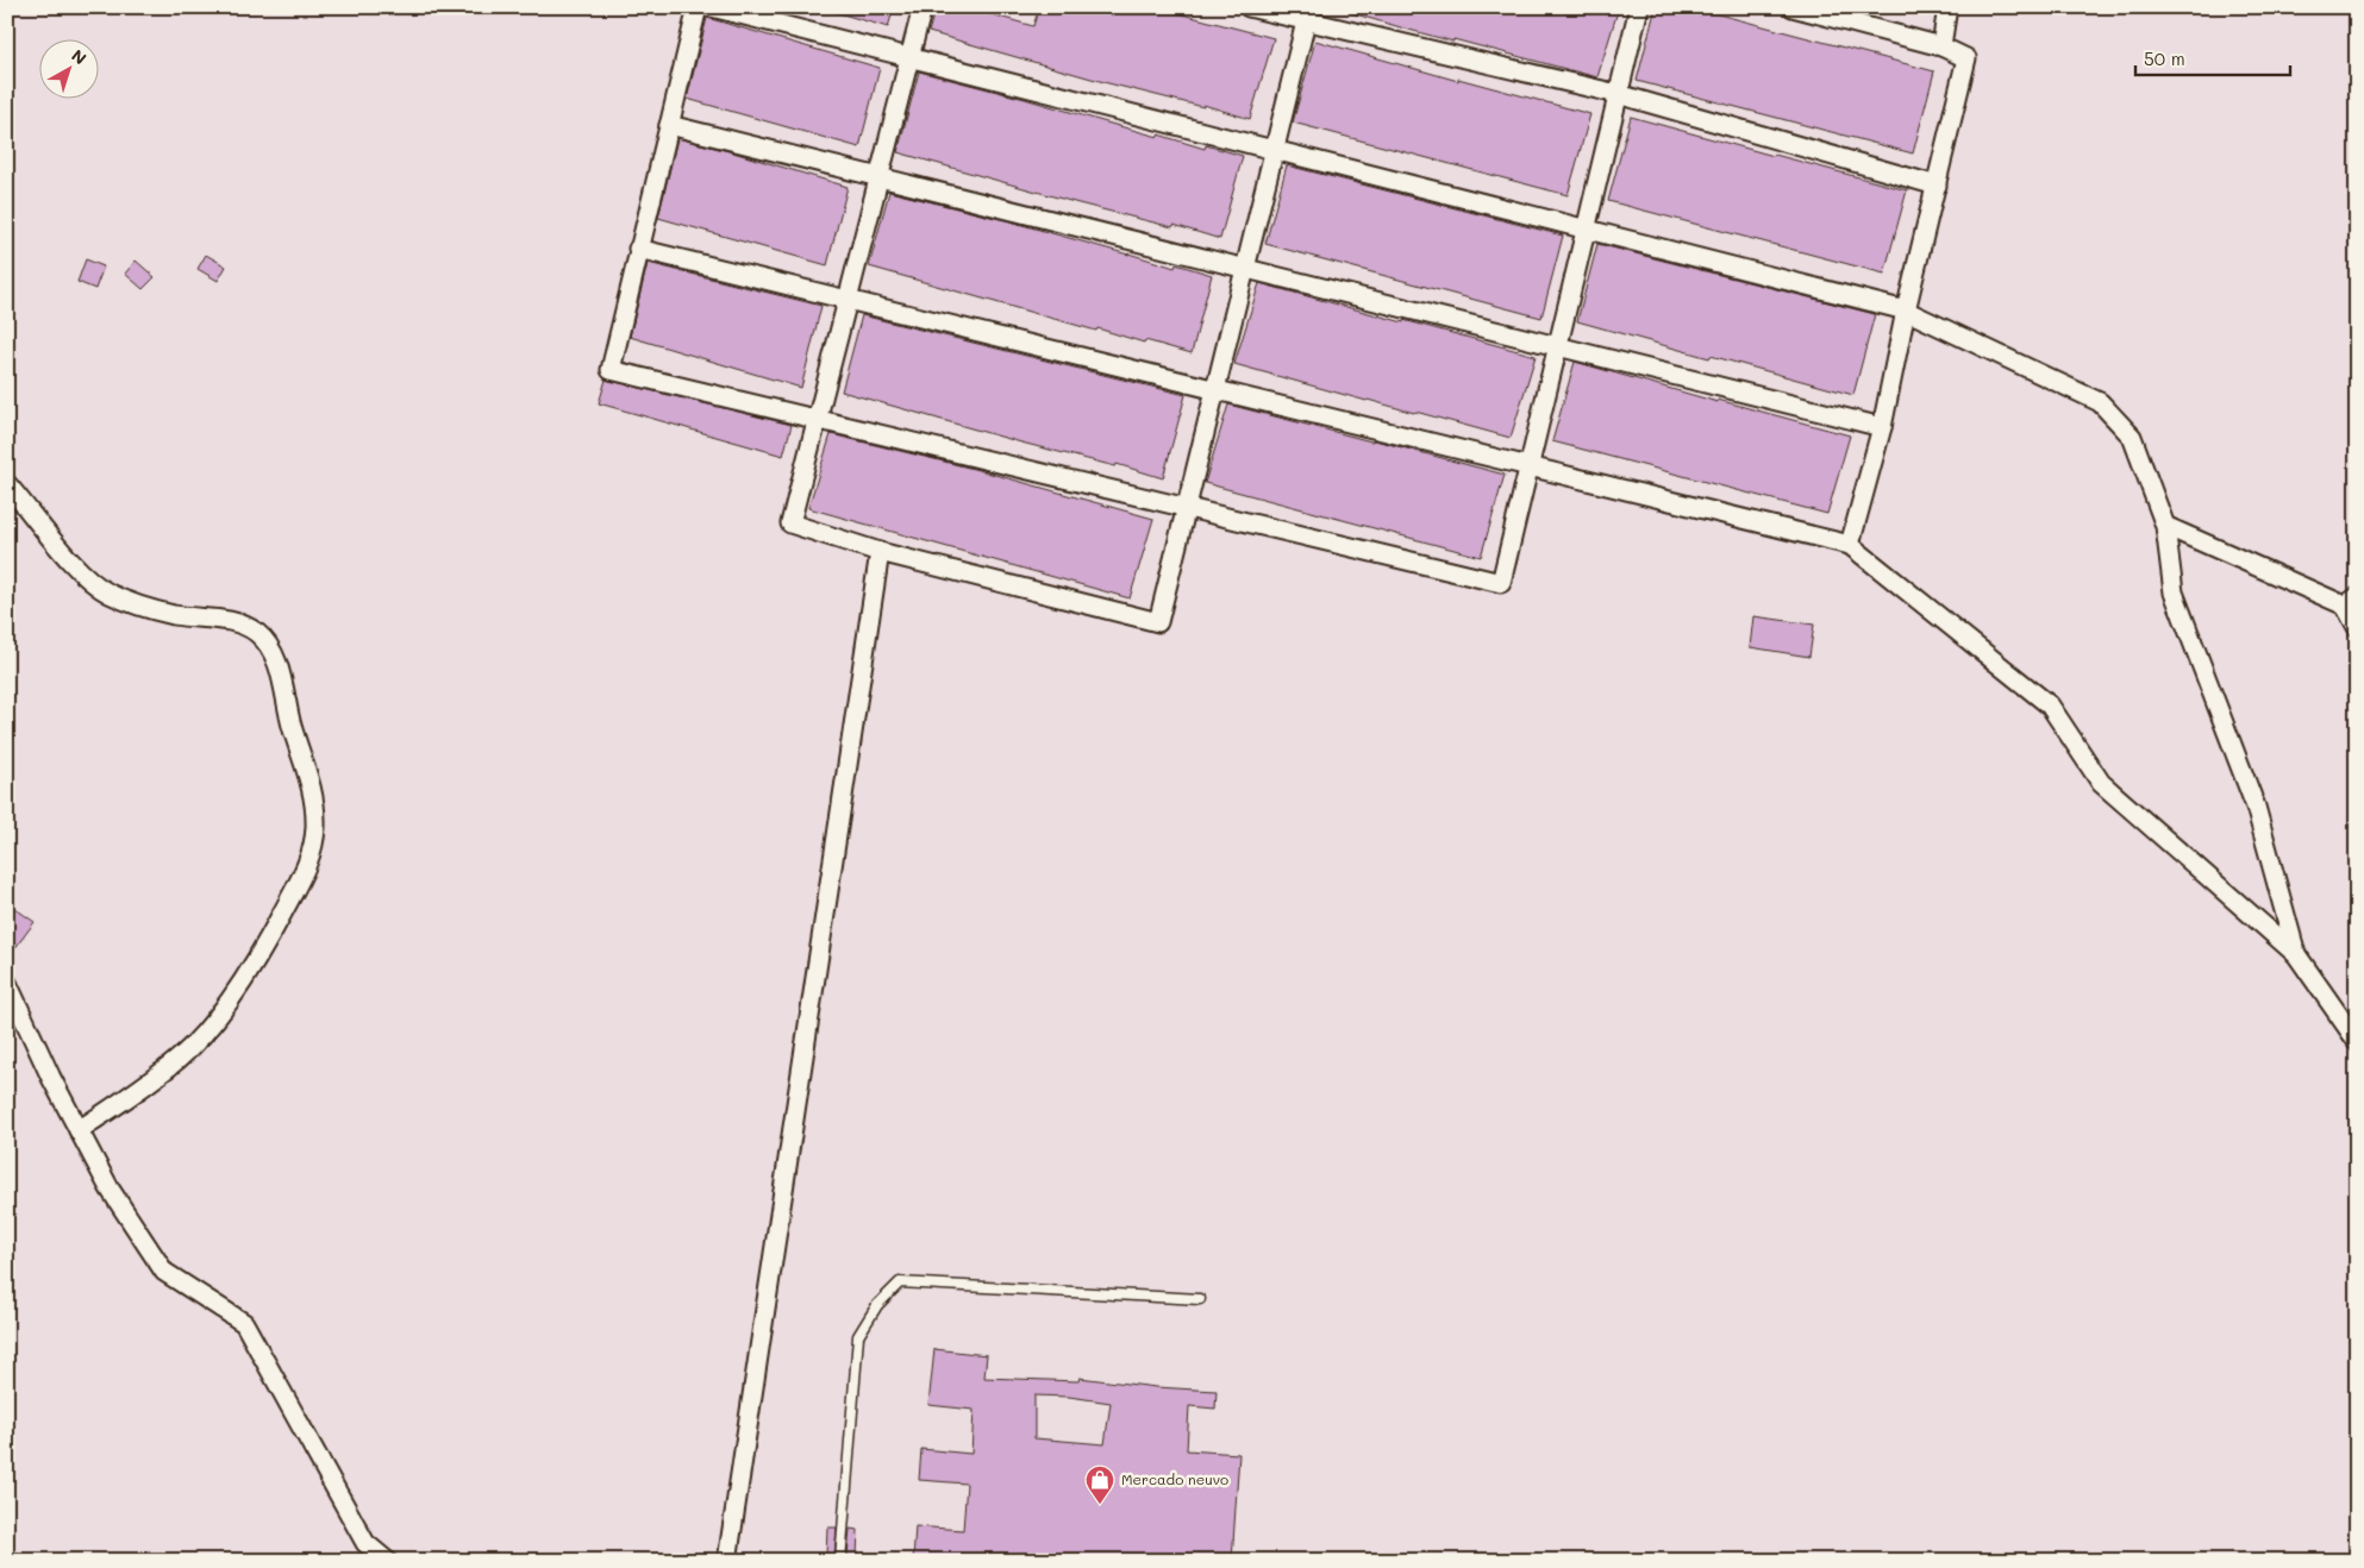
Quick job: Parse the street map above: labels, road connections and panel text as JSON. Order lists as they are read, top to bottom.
{
  "places": {
    "shop": ["Mercado neuvo"]
  },
  "scale_bar": "50 m",
  "north": "top right"
}
